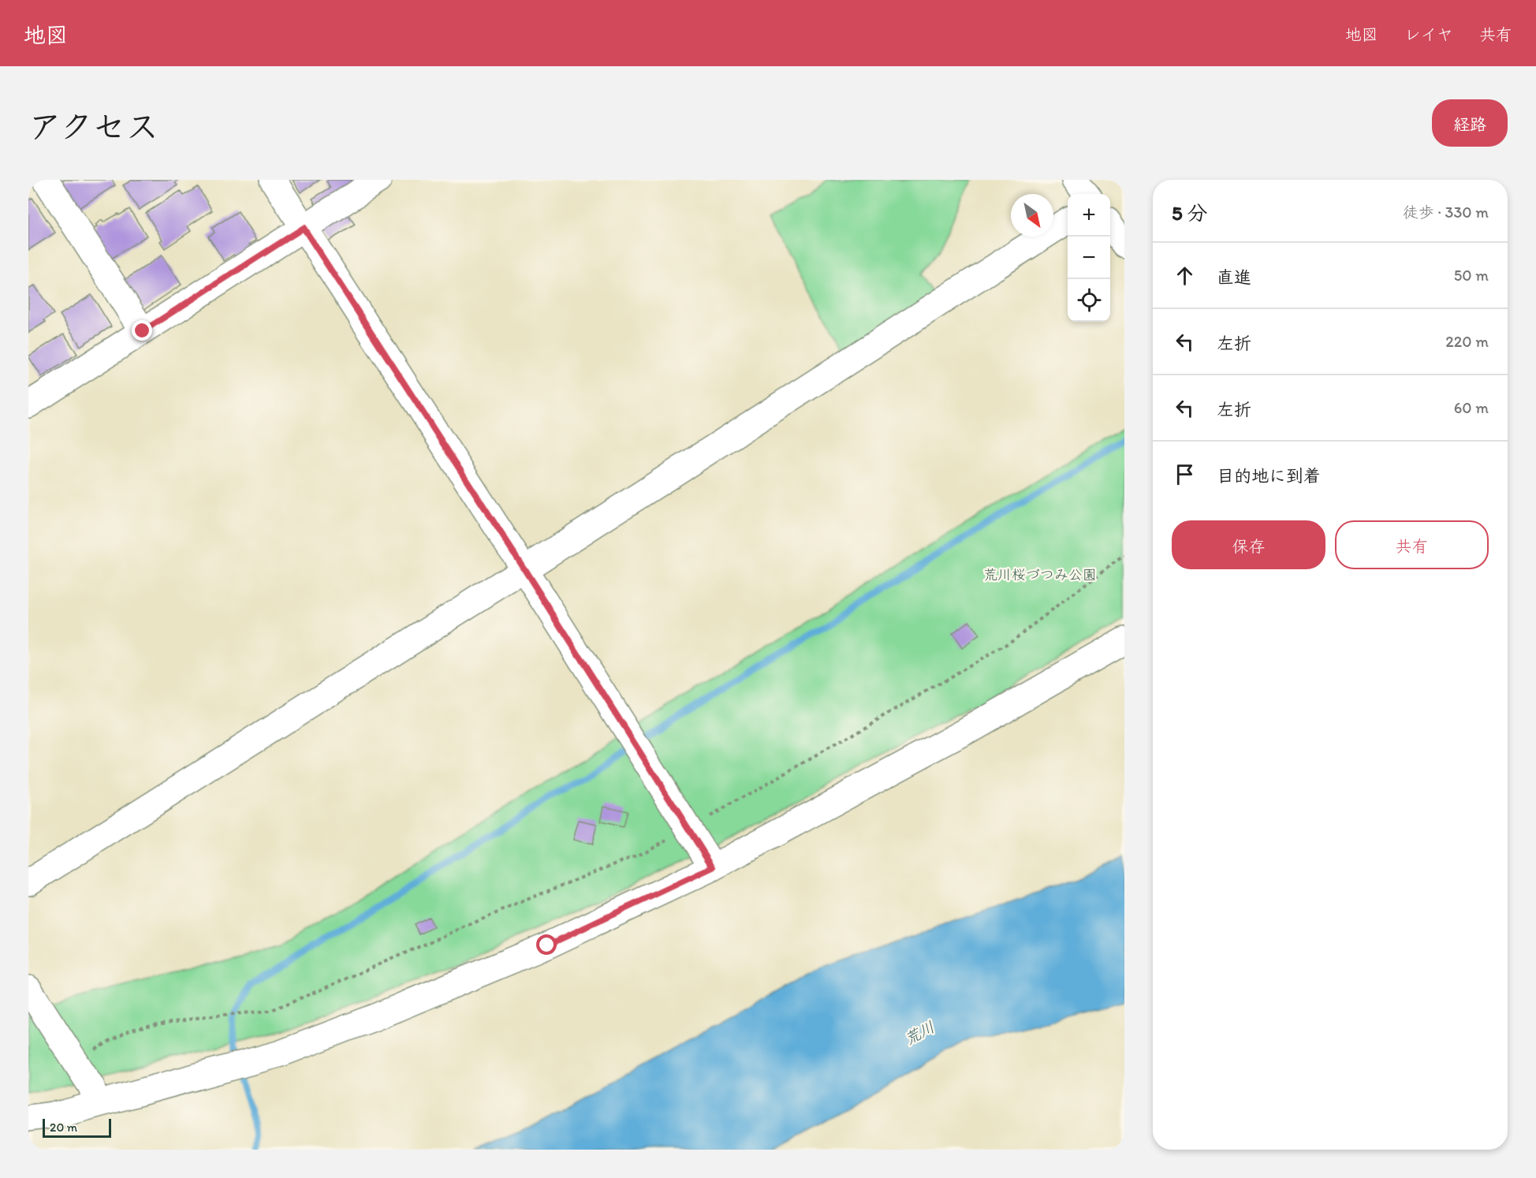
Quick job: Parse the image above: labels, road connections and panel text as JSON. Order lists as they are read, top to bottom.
{
  "water": ["荒川"],
  "parks": ["荒川桜づつみ公園"],
  "scale_bar": "20 m",
  "north": "bottom right",
  "page": {
    "header": "地図",
    "nav": ["地図", "レイヤ", "共有"],
    "title": "アクセス",
    "buttons": [
      "経路",
      ["保存", "共有"]
    ],
    "heading": ["5 分", "徒歩 · 330 m"],
    "map_buttons": ["+", "−"],
    "list": [
      ["直進", "50 m"],
      ["左折", "220 m"],
      ["左折", "60 m"],
      "目的地に到着"
    ],
    "scale": "20 m"
  }
}
